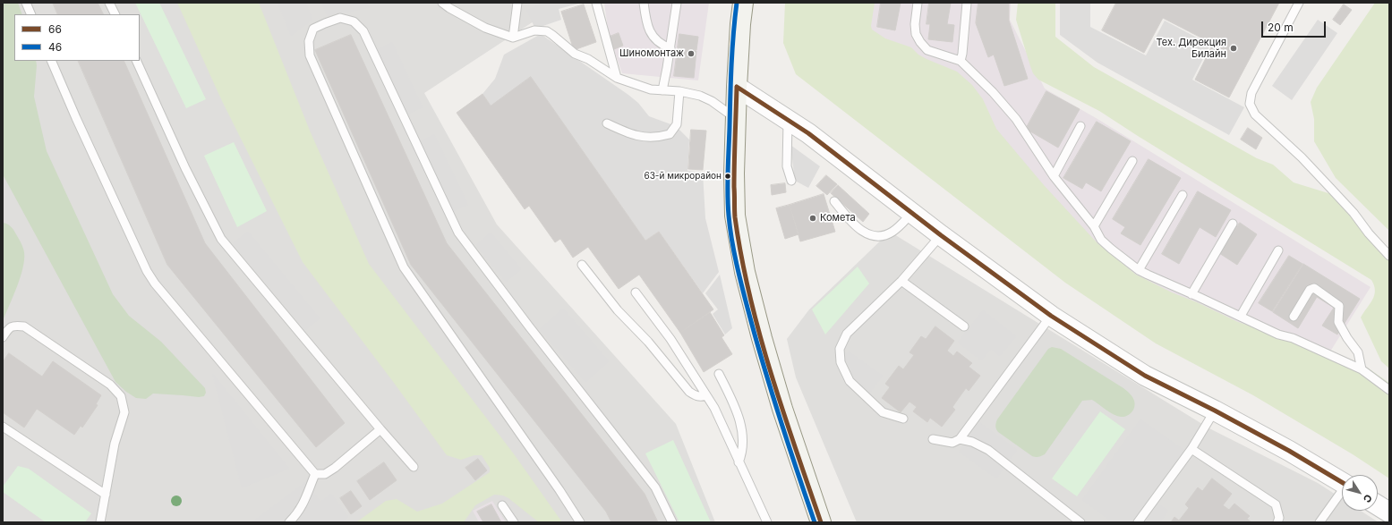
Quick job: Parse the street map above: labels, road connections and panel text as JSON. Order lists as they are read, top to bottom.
{
  "places": [
    "Тех. Дирекция Билайн",
    "Шиномонтаж",
    "63-й микрорайон",
    "Комета"
  ],
  "lines": ["transit line 46", "transit line 66"],
  "legend": ["66", "46"],
  "scale_bar": "20 m",
  "north": "bottom right"
}
